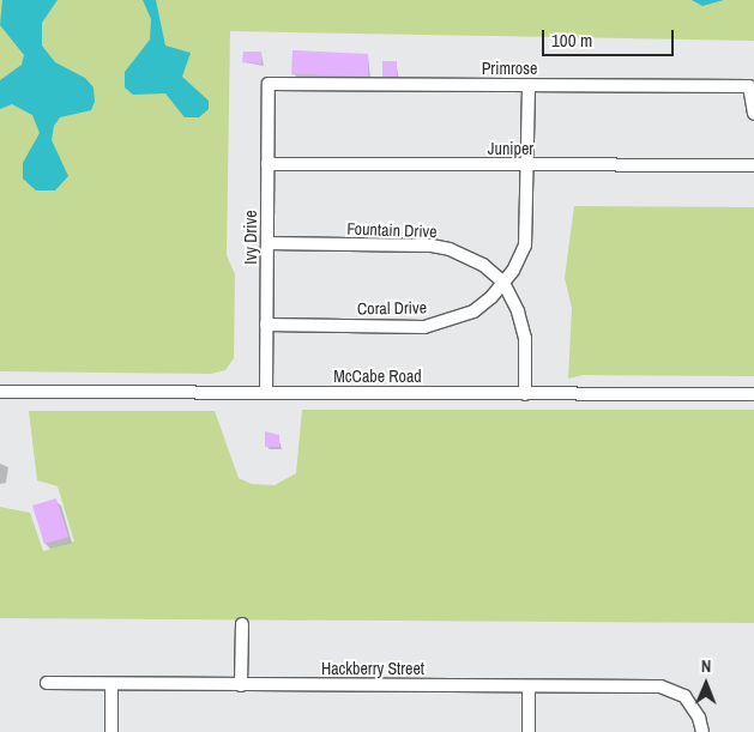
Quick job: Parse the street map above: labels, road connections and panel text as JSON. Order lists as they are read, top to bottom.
{
  "streets": {
    "street": [
      "Primrose",
      "Juniper",
      "Fountain Drive",
      "Ivy Drive",
      "Coral Drive",
      "McCabe Road",
      "Hackberry Street"
    ]
  },
  "crossings": [
    ["Primrose", "Ivy Drive"],
    ["Primrose", "Coral Drive"],
    ["Juniper", "Ivy Drive"],
    ["Juniper", "Coral Drive"],
    ["Fountain Drive", "Ivy Drive"],
    ["Fountain Drive", "Coral Drive"],
    ["Ivy Drive", "Coral Drive"],
    ["Ivy Drive", "McCabe Road"]
  ],
  "scale_bar": "100 m",
  "north": "top"
}
